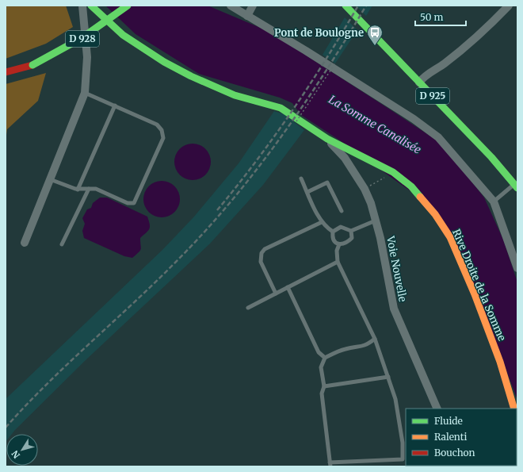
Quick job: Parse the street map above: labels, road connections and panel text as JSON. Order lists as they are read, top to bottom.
{
  "streets": {
    "street": [
      "D 928",
      "D 925",
      "Voie Nouvelle",
      "Rive Droite de la Somme"
    ]
  },
  "crossings": [
    ["Voie Nouvelle", "Rive Droite de la Somme"]
  ],
  "water": ["La Somme Canalisée"],
  "places": {
    "bus stop": ["Pont de Boulogne"]
  },
  "legend": ["Fluide", "Ralenti", "Bouchon"],
  "scale_bar": "50 m",
  "north": "bottom left"
}
